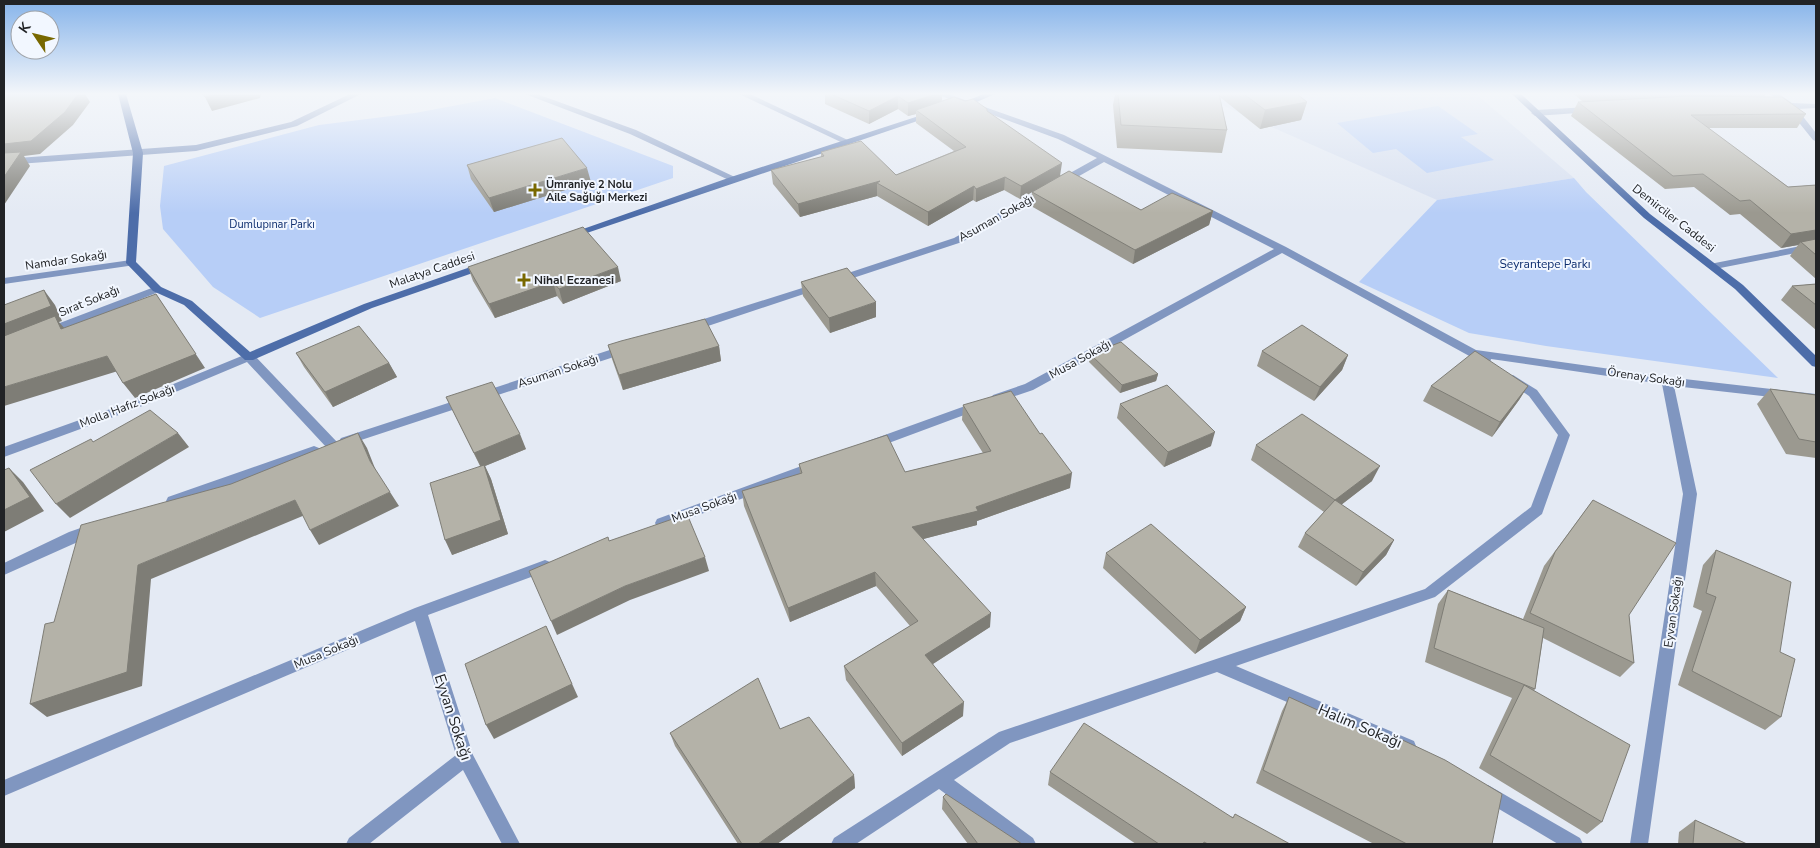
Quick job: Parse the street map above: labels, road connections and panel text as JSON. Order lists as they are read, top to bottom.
{
  "streets": {
    "street": [
      "Asuman Sokağı",
      "Demirciler Caddesi",
      "Namdar Sokağı",
      "Malatya Caddesi",
      "Sırat Sokağı",
      "Musa Sokağı",
      "Örenay Sokağı",
      "Molla Hafız Sokağı",
      "Eyvan Sokağı",
      "Halim Sokağı"
    ]
  },
  "crossings": [
    ["Malatya Caddesi", "Molla Hafız Sokağı"],
    ["Musa Sokağı", "Eyvan Sokağı"],
    ["Örenay Sokağı", "Eyvan Sokağı"]
  ],
  "parks": ["Dumlupınar Parkı", "Seyrantepe Parkı"],
  "places": {
    "health": ["Ümraniye 2 Nolu Aile Sağlığı Merkezi", "Nihal Eczanesi"]
  },
  "north": "top left"
}
